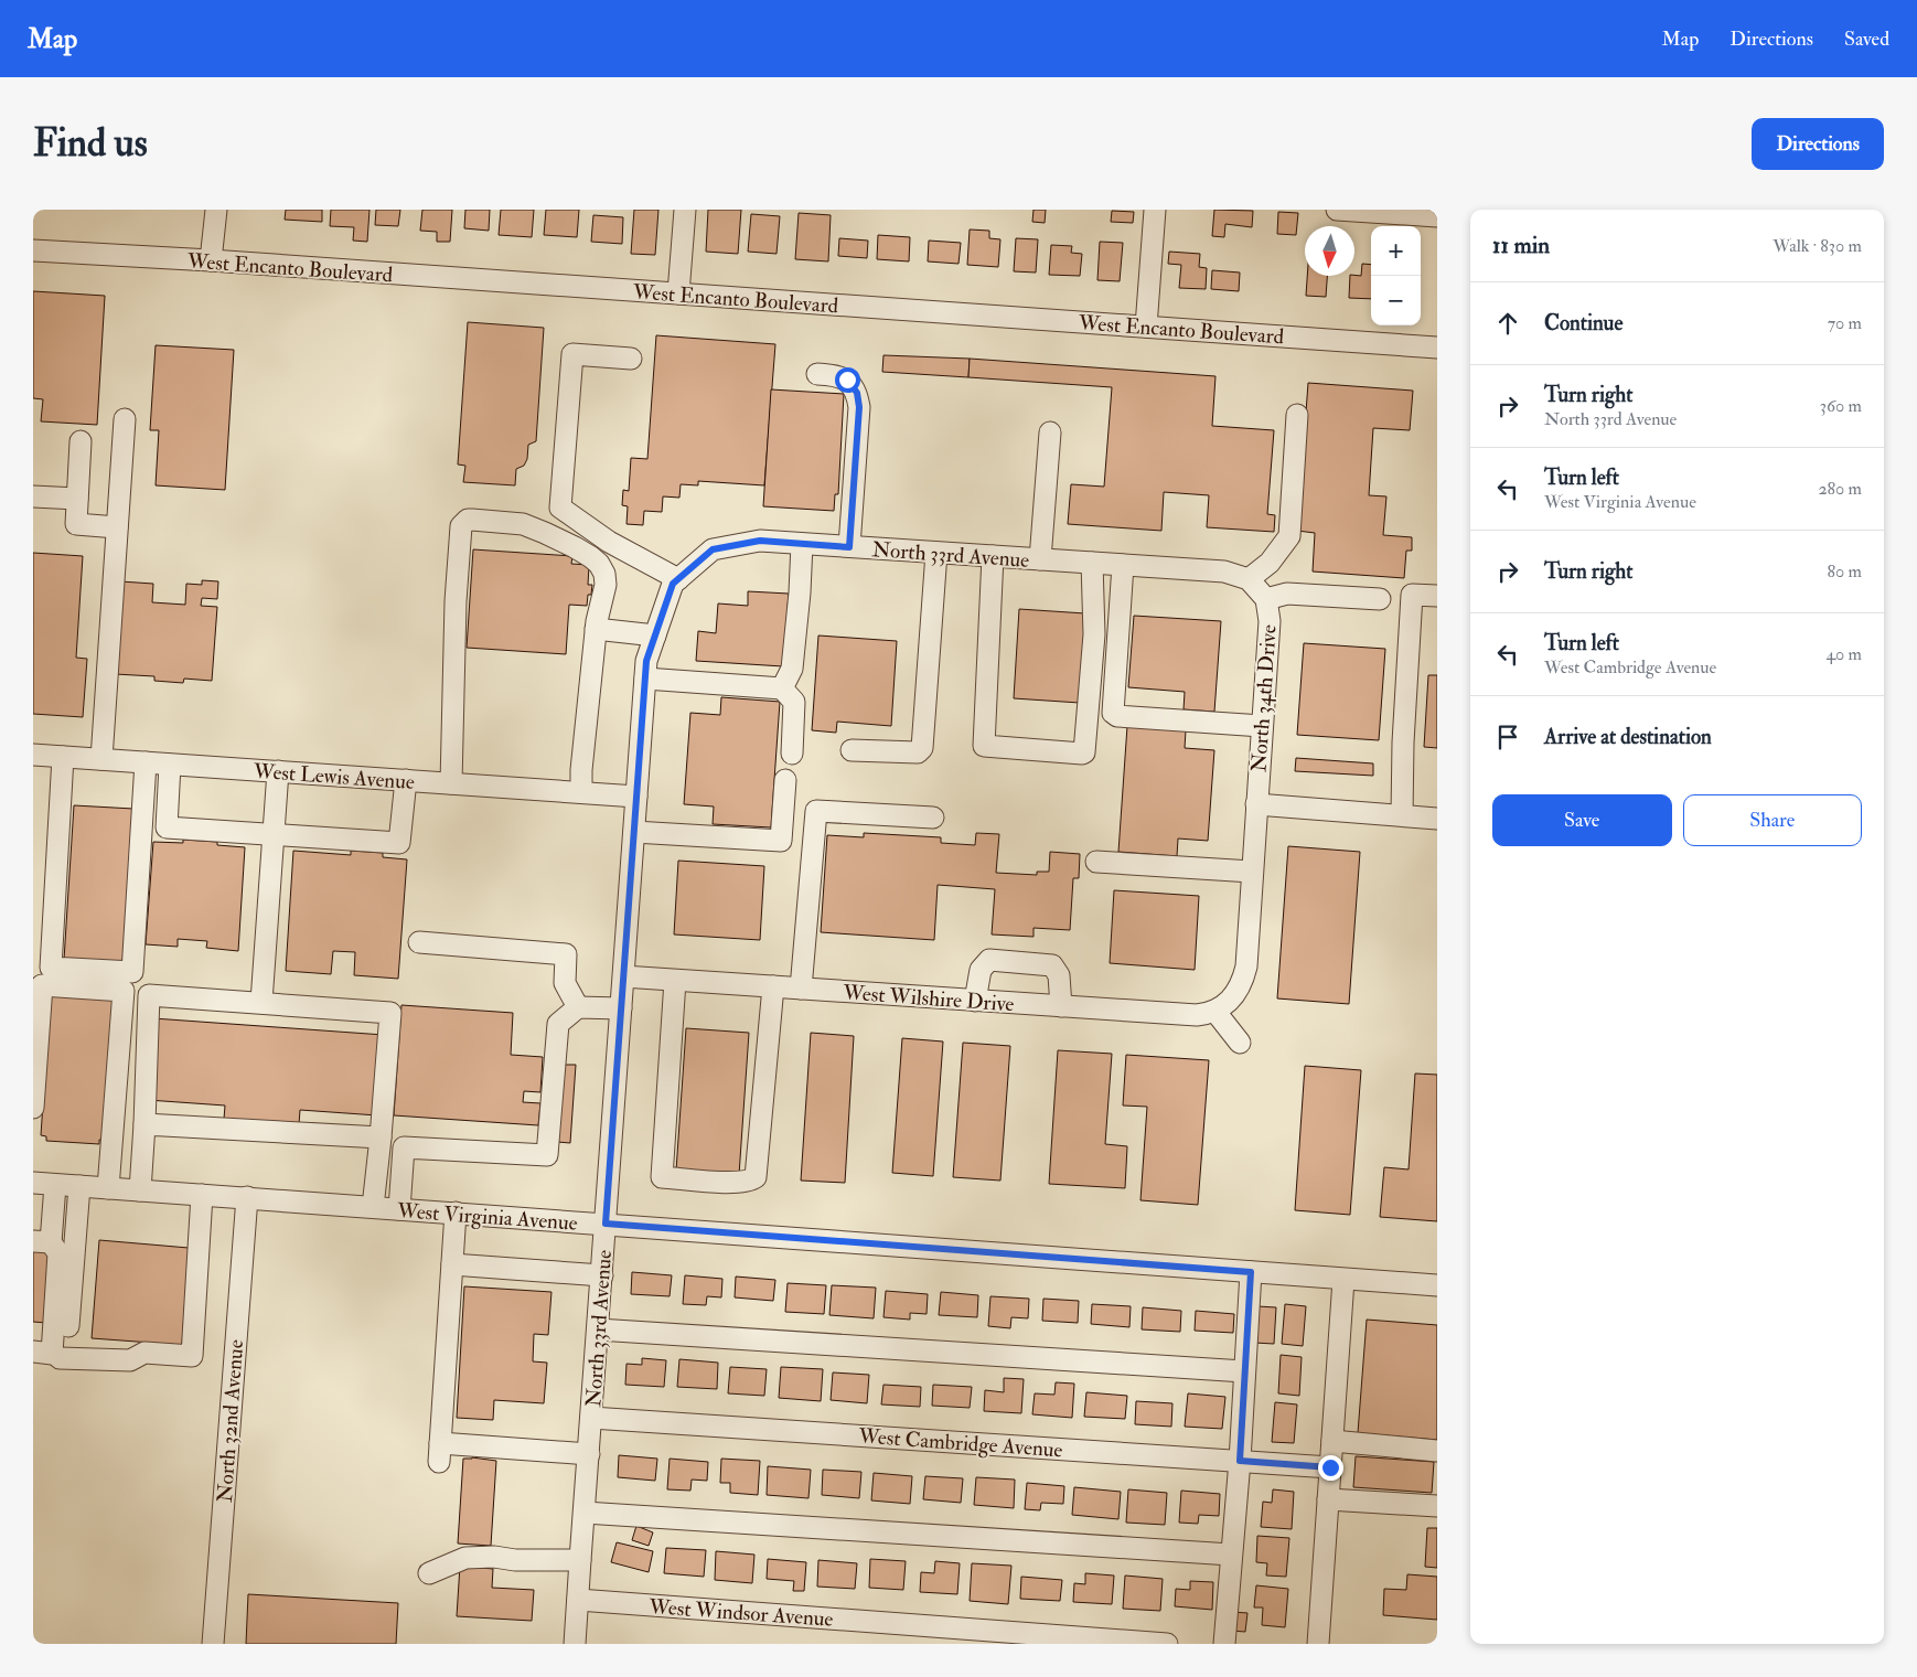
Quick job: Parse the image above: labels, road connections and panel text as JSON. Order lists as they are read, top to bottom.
{
  "streets": {
    "street": [
      "West Encanto Boulevard",
      "North 33rd Avenue",
      "North 34th Drive",
      "West Lewis Avenue",
      "West Wilshire Drive",
      "West Virginia Avenue",
      "North 32nd Avenue",
      "West Cambridge Avenue",
      "West Windsor Avenue"
    ]
  },
  "crossings": [
    ["North 33rd Avenue", "North 34th Drive"],
    ["North 33rd Avenue", "West Lewis Avenue"],
    ["North 33rd Avenue", "West Wilshire Drive"],
    ["North 33rd Avenue", "West Virginia Avenue"],
    ["North 33rd Avenue", "West Cambridge Avenue"],
    ["North 33rd Avenue", "West Windsor Avenue"],
    ["North 34th Drive", "West Wilshire Drive"],
    ["West Virginia Avenue", "North 32nd Avenue"]
  ],
  "north": "bottom",
  "page": {
    "header": "Map",
    "nav": ["Map", "Directions", "Saved"],
    "buttons": [
      "Directions",
      ["Save", "Share"]
    ],
    "title": "Find us",
    "heading": ["11 min", "Walk · 830 m"],
    "map_buttons": ["+", "−"],
    "list": [
      ["Continue", "70 m"],
      ["Turn right", "North 33rd Avenue", "360 m"],
      ["Turn left", "West Virginia Avenue", "280 m"],
      ["Turn right", "80 m"],
      ["Turn left", "West Cambridge Avenue", "40 m"],
      "Arrive at destination"
    ]
  }
}
